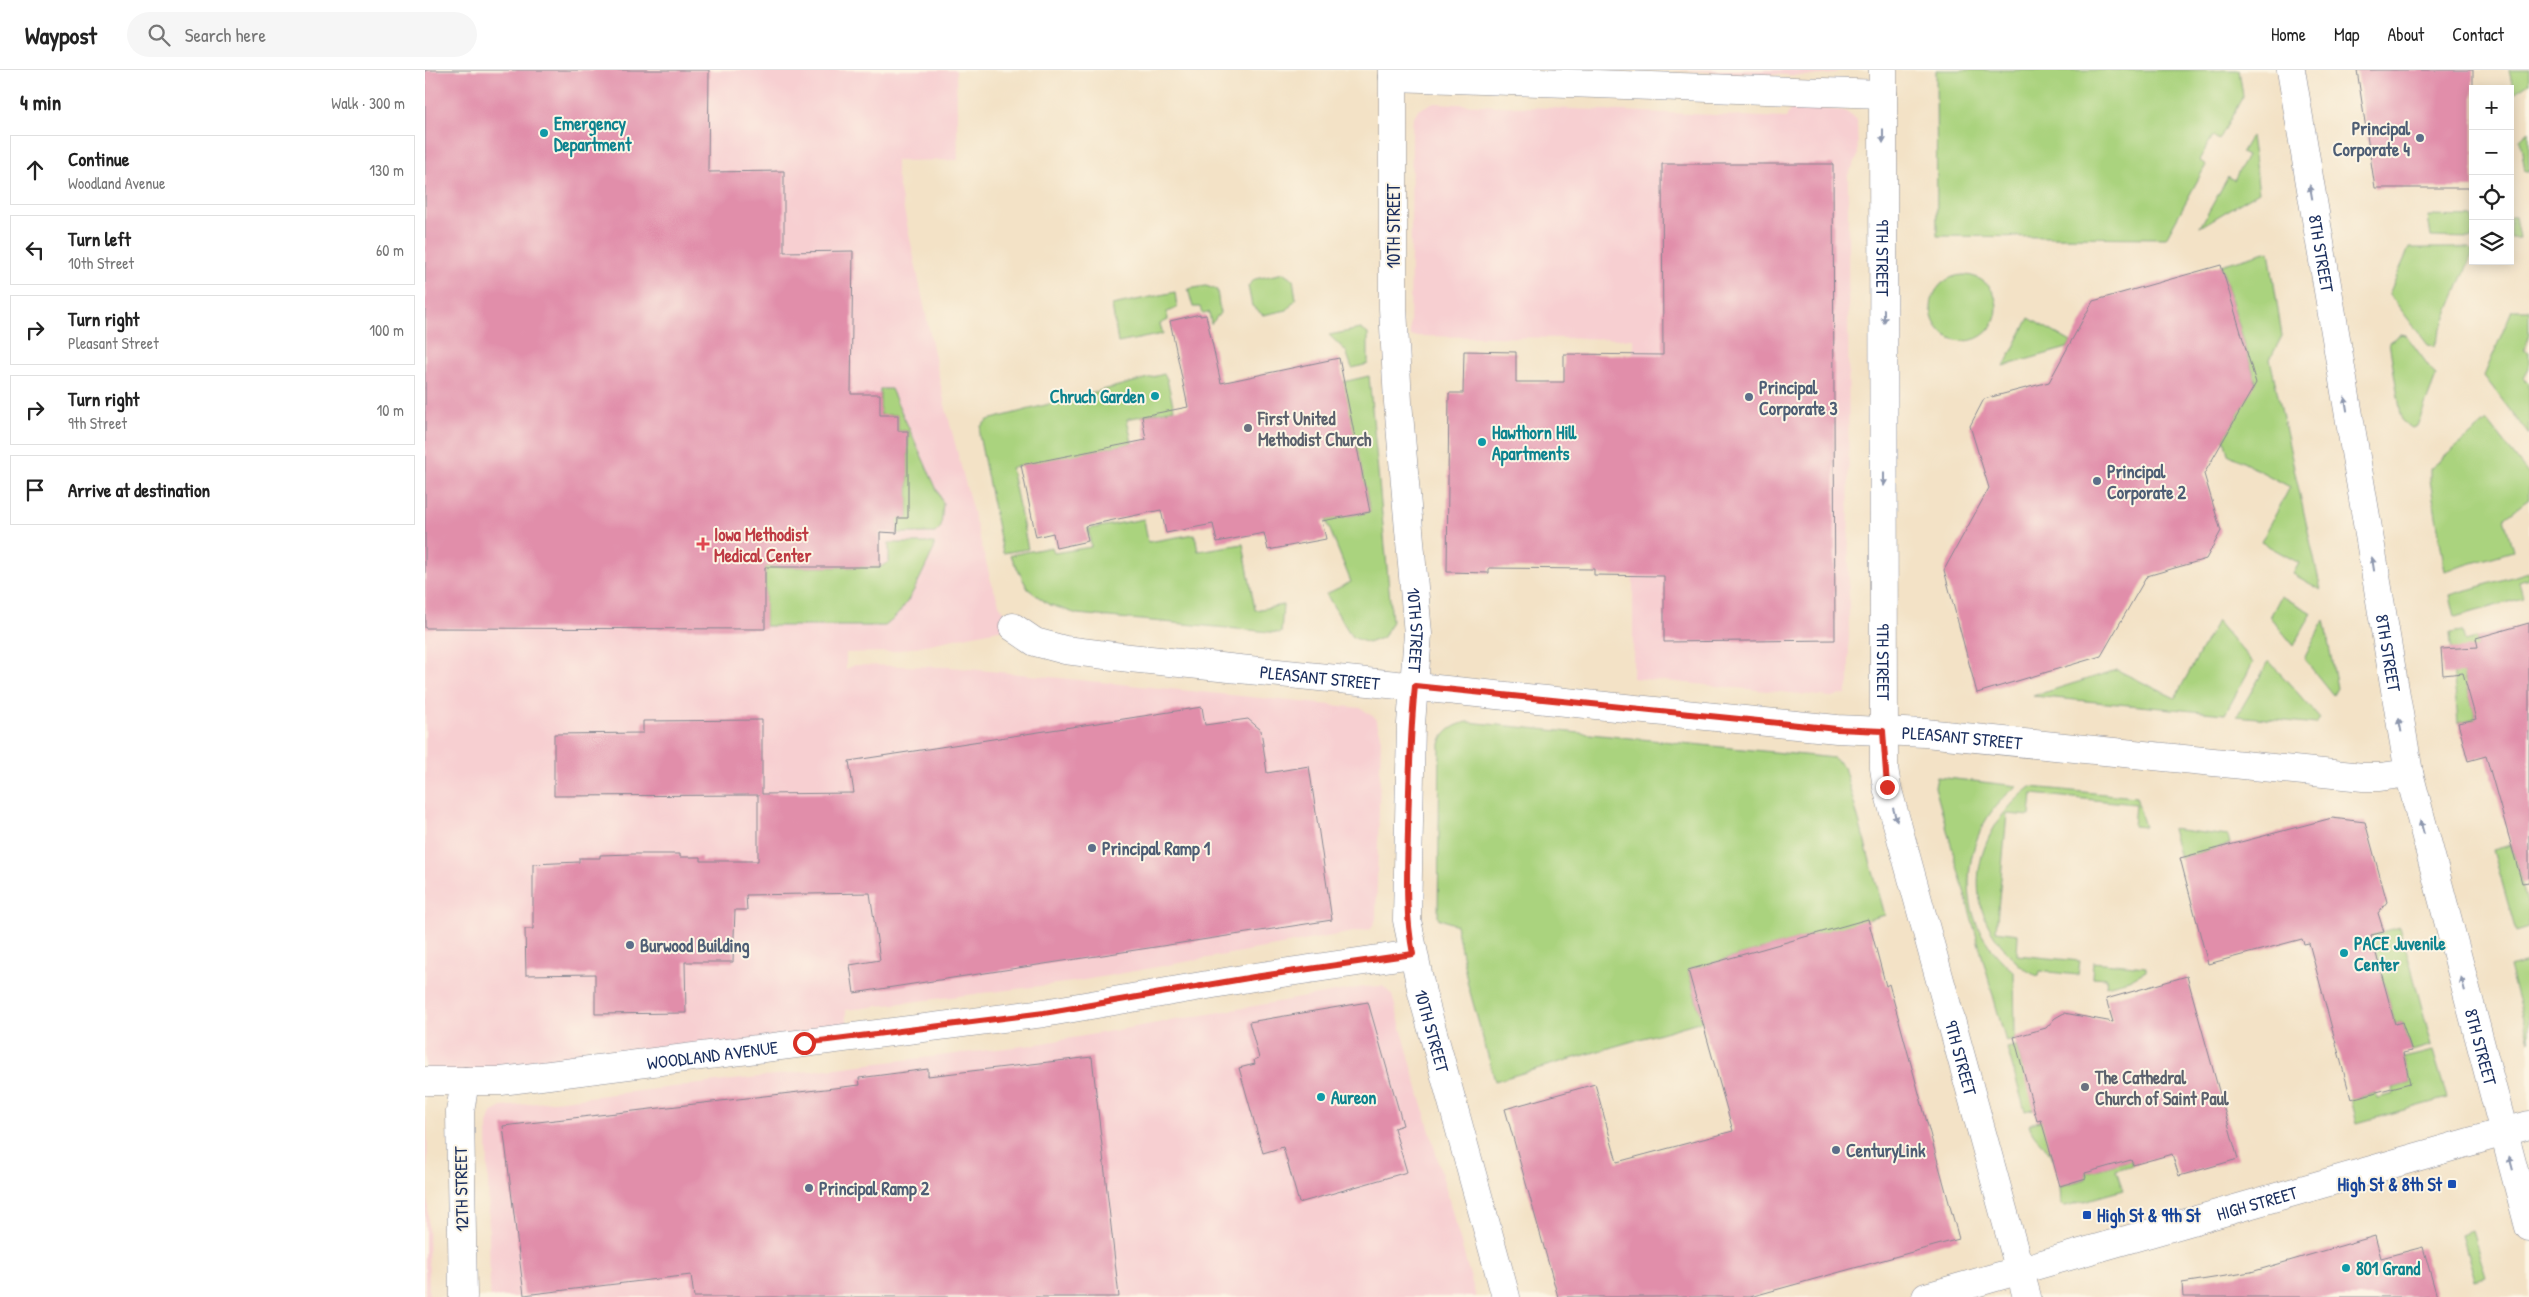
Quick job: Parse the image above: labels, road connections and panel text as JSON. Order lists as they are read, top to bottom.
{
  "streets": {
    "street": [
      "10TH STREET",
      "8TH STREET",
      "9TH STREET",
      "PLEASANT STREET",
      "WOODLAND AVENUE",
      "12TH STREET",
      "HIGH STREET"
    ]
  },
  "crossings": [
    ["10TH STREET", "PLEASANT STREET"],
    ["10TH STREET", "WOODLAND AVENUE"],
    ["8TH STREET", "PLEASANT STREET"],
    ["8TH STREET", "HIGH STREET"],
    ["9TH STREET", "PLEASANT STREET"],
    ["9TH STREET", "HIGH STREET"],
    ["WOODLAND AVENUE", "12TH STREET"]
  ],
  "one_way": ["8TH STREET", "9TH STREET"],
  "places": {
    "other": [
      "Emergency Department",
      "Principal Corporate 4",
      "Chruch Garden",
      "Principal Corporate 3",
      "First United Methodist Church",
      "Hawthorn Hill Apartments",
      "Principal Corporate 2",
      "Principal Ramp 1",
      "Burwood Building",
      "PACE Juvenile Center",
      "The Cathedral Church of Saint Paul",
      "Aureon",
      "CenturyLink",
      "Principal Ramp 2",
      "801 Grand"
    ],
    "health": ["Iowa Methodist Medical Center"],
    "transit": ["High St & 8th St", "High St & 9th St"]
  },
  "page": {
    "header": "Waypost",
    "search": "Search here",
    "nav": [
      "Home",
      "Map",
      "About",
      "Contact"
    ],
    "heading": ["4 min", "Walk · 300 m"],
    "map_buttons": ["+", "−"],
    "list": [
      ["Continue", "Woodland Avenue", "130 m"],
      ["Turn left", "10th Street", "60 m"],
      ["Turn right", "Pleasant Street", "100 m"],
      ["Turn right", "9th Street", "10 m"],
      "Arrive at destination"
    ]
  }
}
